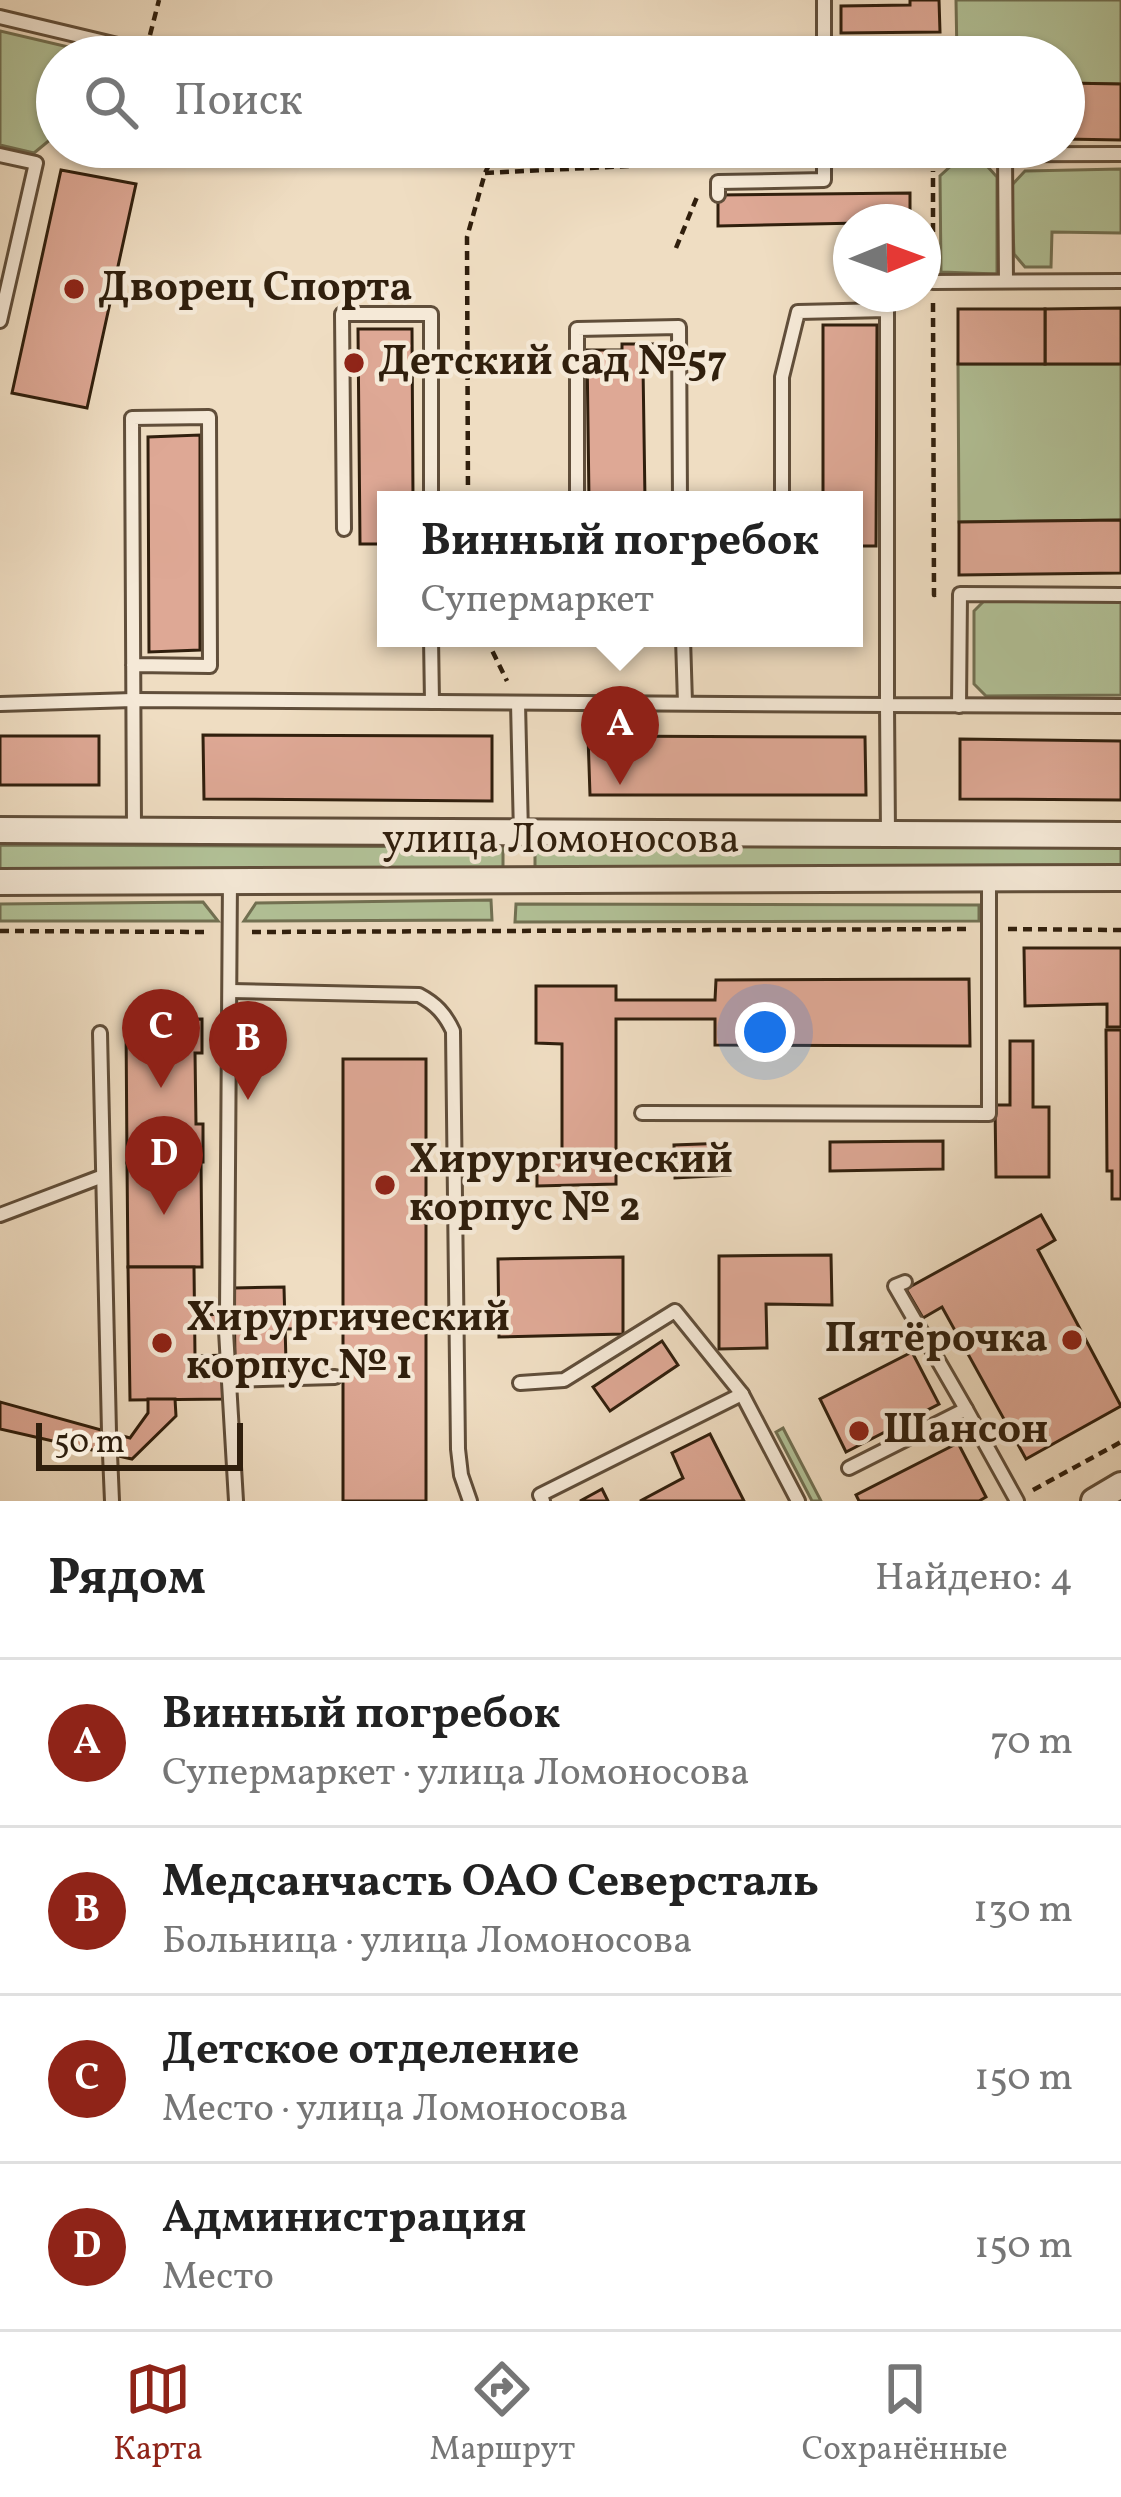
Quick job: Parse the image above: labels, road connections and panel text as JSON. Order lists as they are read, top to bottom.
{
  "streets": {
    "street": ["улица Ломоносова"]
  },
  "places": [
    "Дворец Спорта",
    "Детский сад №57",
    "Хирургический корпус № 2",
    "Пятёрочка",
    "Хирургический корпус № 1",
    "Шансон"
  ],
  "scale_bar": "50 m",
  "north": "right",
  "page": {
    "search": "Поиск",
    "popup": ["Винный погребок", "Супермаркет"],
    "pins": [
      "A",
      "C",
      "B",
      "D"
    ],
    "scale": "50 m",
    "heading": ["Рядом", "Найдено: 4"],
    "list": [
      {
        "mark": "A",
        "name": "Винный погребок",
        "note": "Супермаркет · улица Ломоносова",
        "value": "70 m"
      },
      {
        "mark": "B",
        "name": "Медсанчасть ОАО Северсталь",
        "note": "Больница · улица Ломоносова",
        "value": "130 m"
      },
      {
        "mark": "C",
        "name": "Детское отделение",
        "note": "Место · улица Ломоносова",
        "value": "150 m"
      },
      {
        "mark": "D",
        "name": "Администрация",
        "note": "Место",
        "value": "150 m"
      }
    ],
    "nav": ["Карта", "Маршрут", "Сохранённые"]
  }
}
